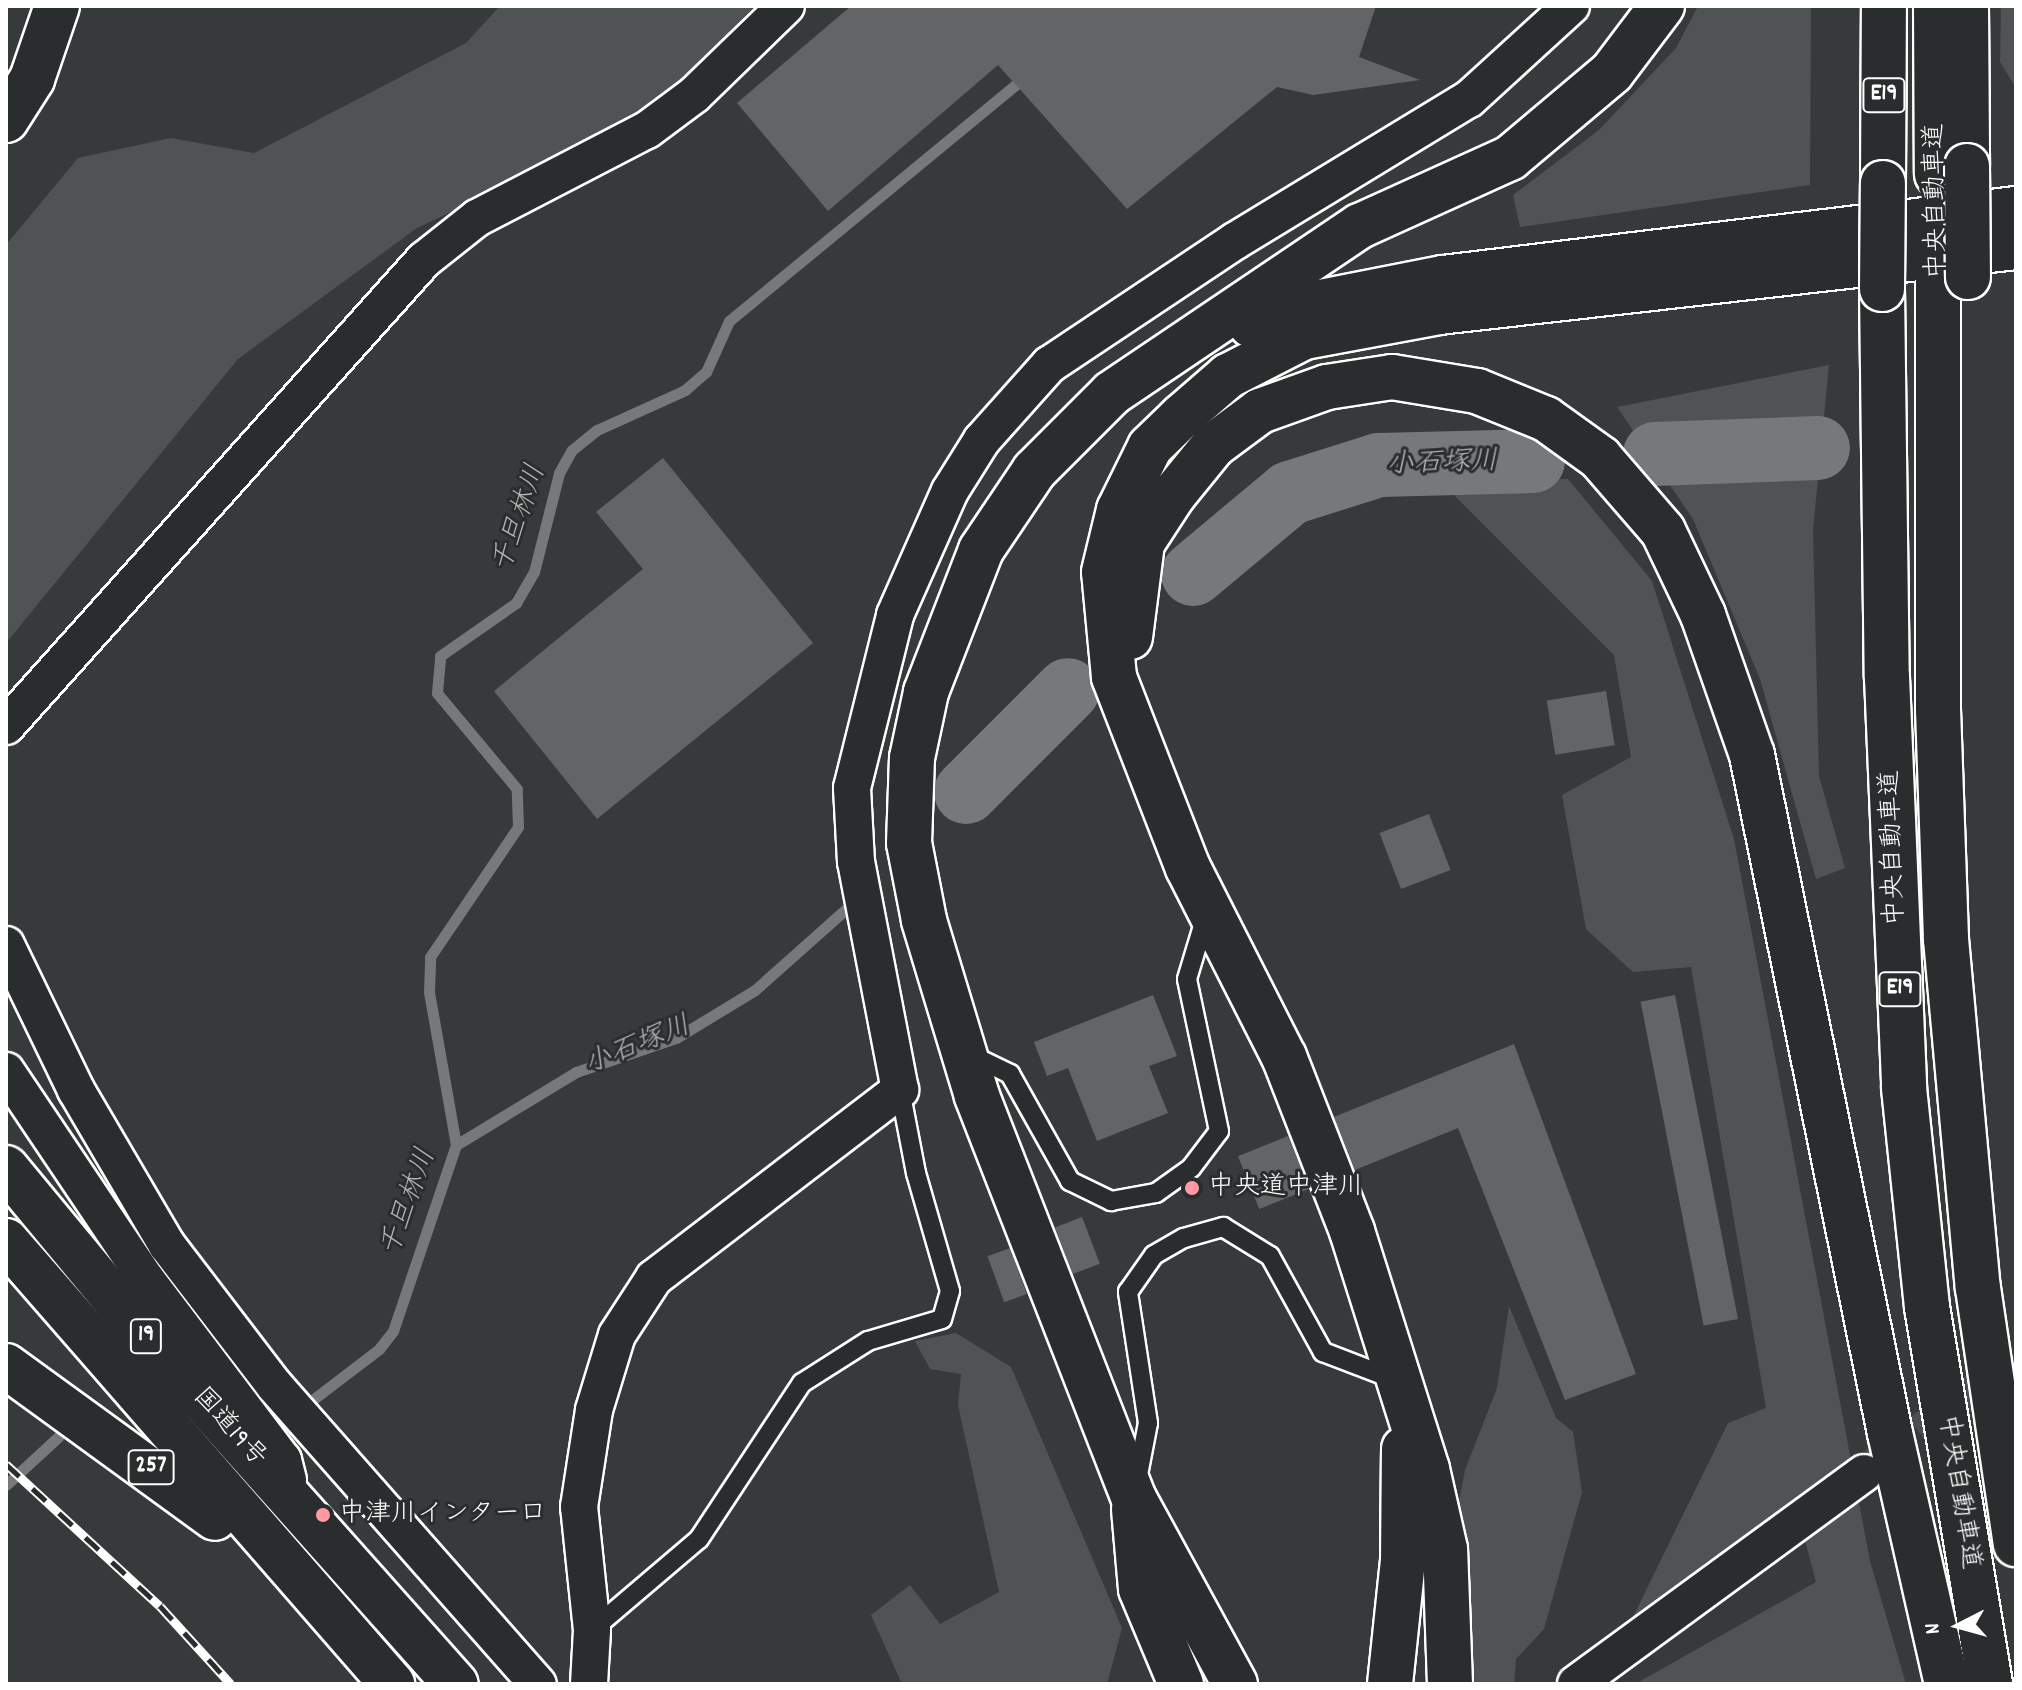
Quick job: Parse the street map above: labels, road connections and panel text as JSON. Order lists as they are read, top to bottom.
{
  "streets": {
    "main road": [
      "E19",
      "中央自動車道",
      "19",
      "国道19号",
      "257"
    ]
  },
  "crossings": [
    ["国道19号", "257"]
  ],
  "water": ["小石塚川", "千旦林川"],
  "places": ["中央道中津川", "中津川インター口"],
  "north": "left"
}
